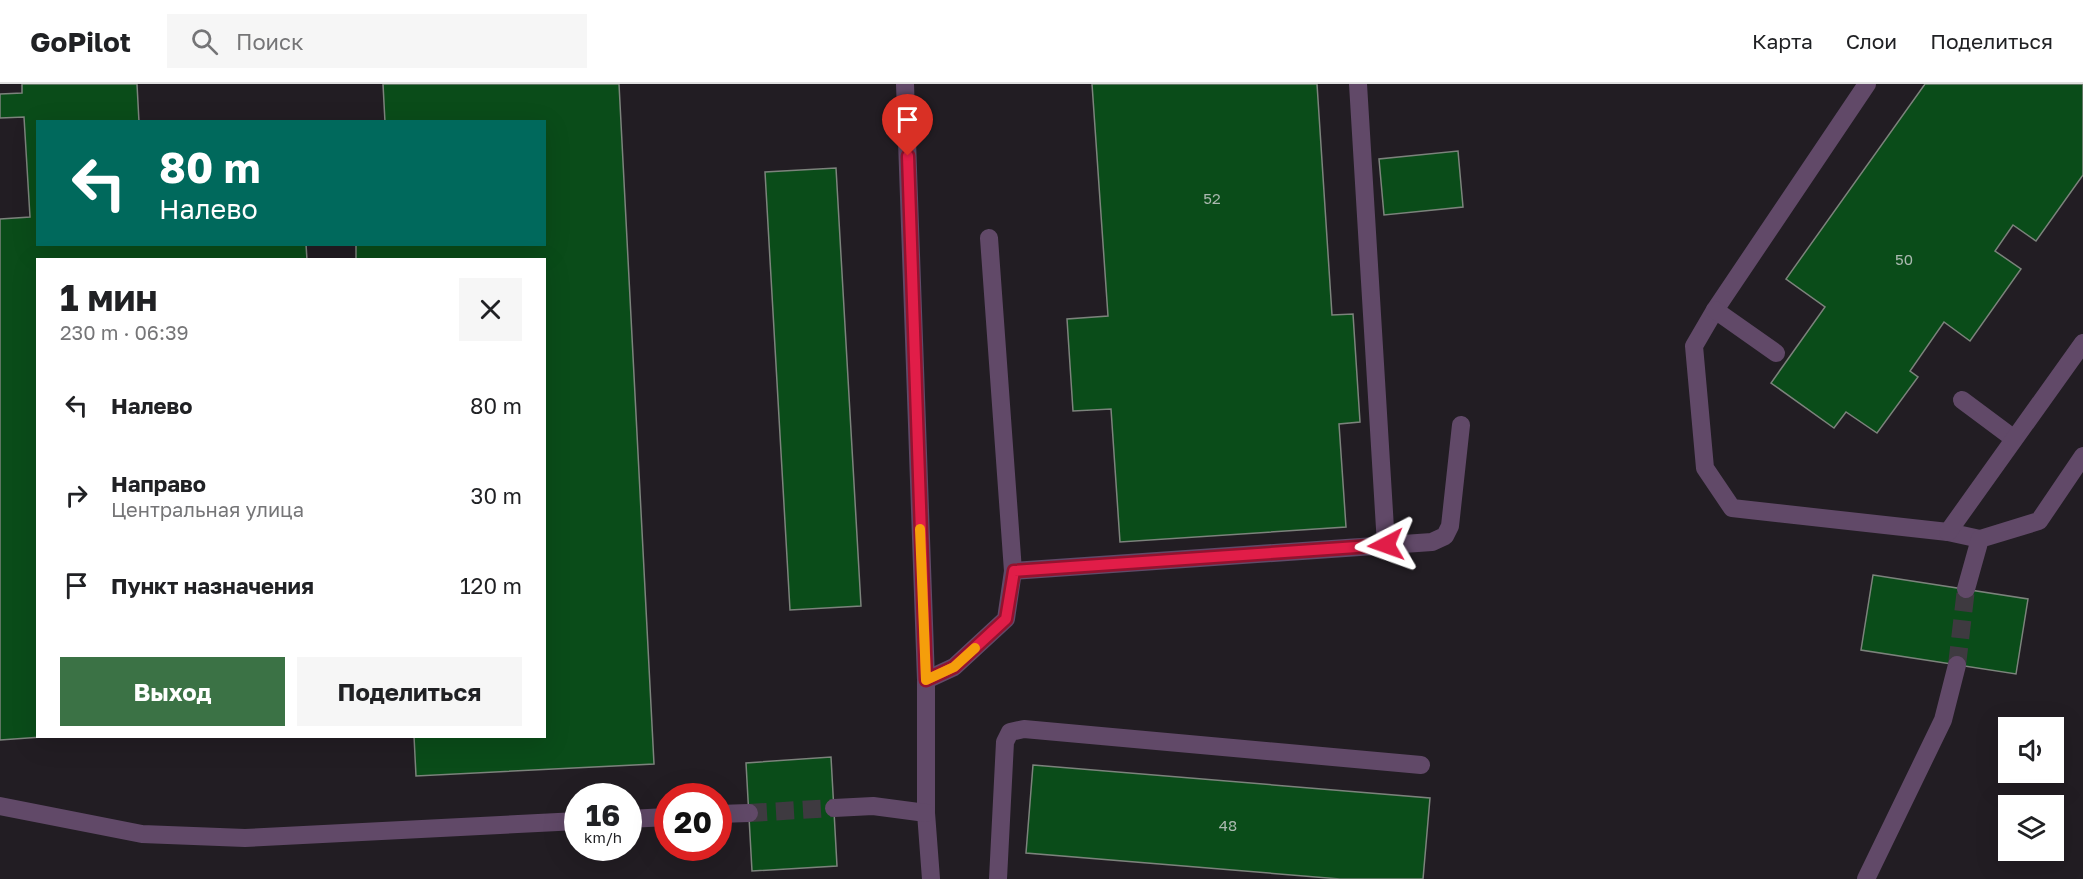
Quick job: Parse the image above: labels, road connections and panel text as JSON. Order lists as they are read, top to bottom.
{
  "house_numbers": ["52", "50", "48"],
  "page": {
    "header": "GoPilot",
    "search": "Поиск",
    "nav": ["Карта", "Слои", "Поделиться"],
    "turn": ["80 m", "Налево"],
    "heading": ["1 мин", "230 m · 06:39"],
    "list": [
      {
        "name": "Налево",
        "value": "80 m"
      },
      {
        "name": "Направо",
        "note": "Центральная улица",
        "value": "30 m"
      },
      {
        "name": "Пункт назначения",
        "value": "120 m"
      }
    ],
    "buttons": ["Выход", "Поделиться"],
    "speed": "16 km/h",
    "limit": "20"
  }
}
